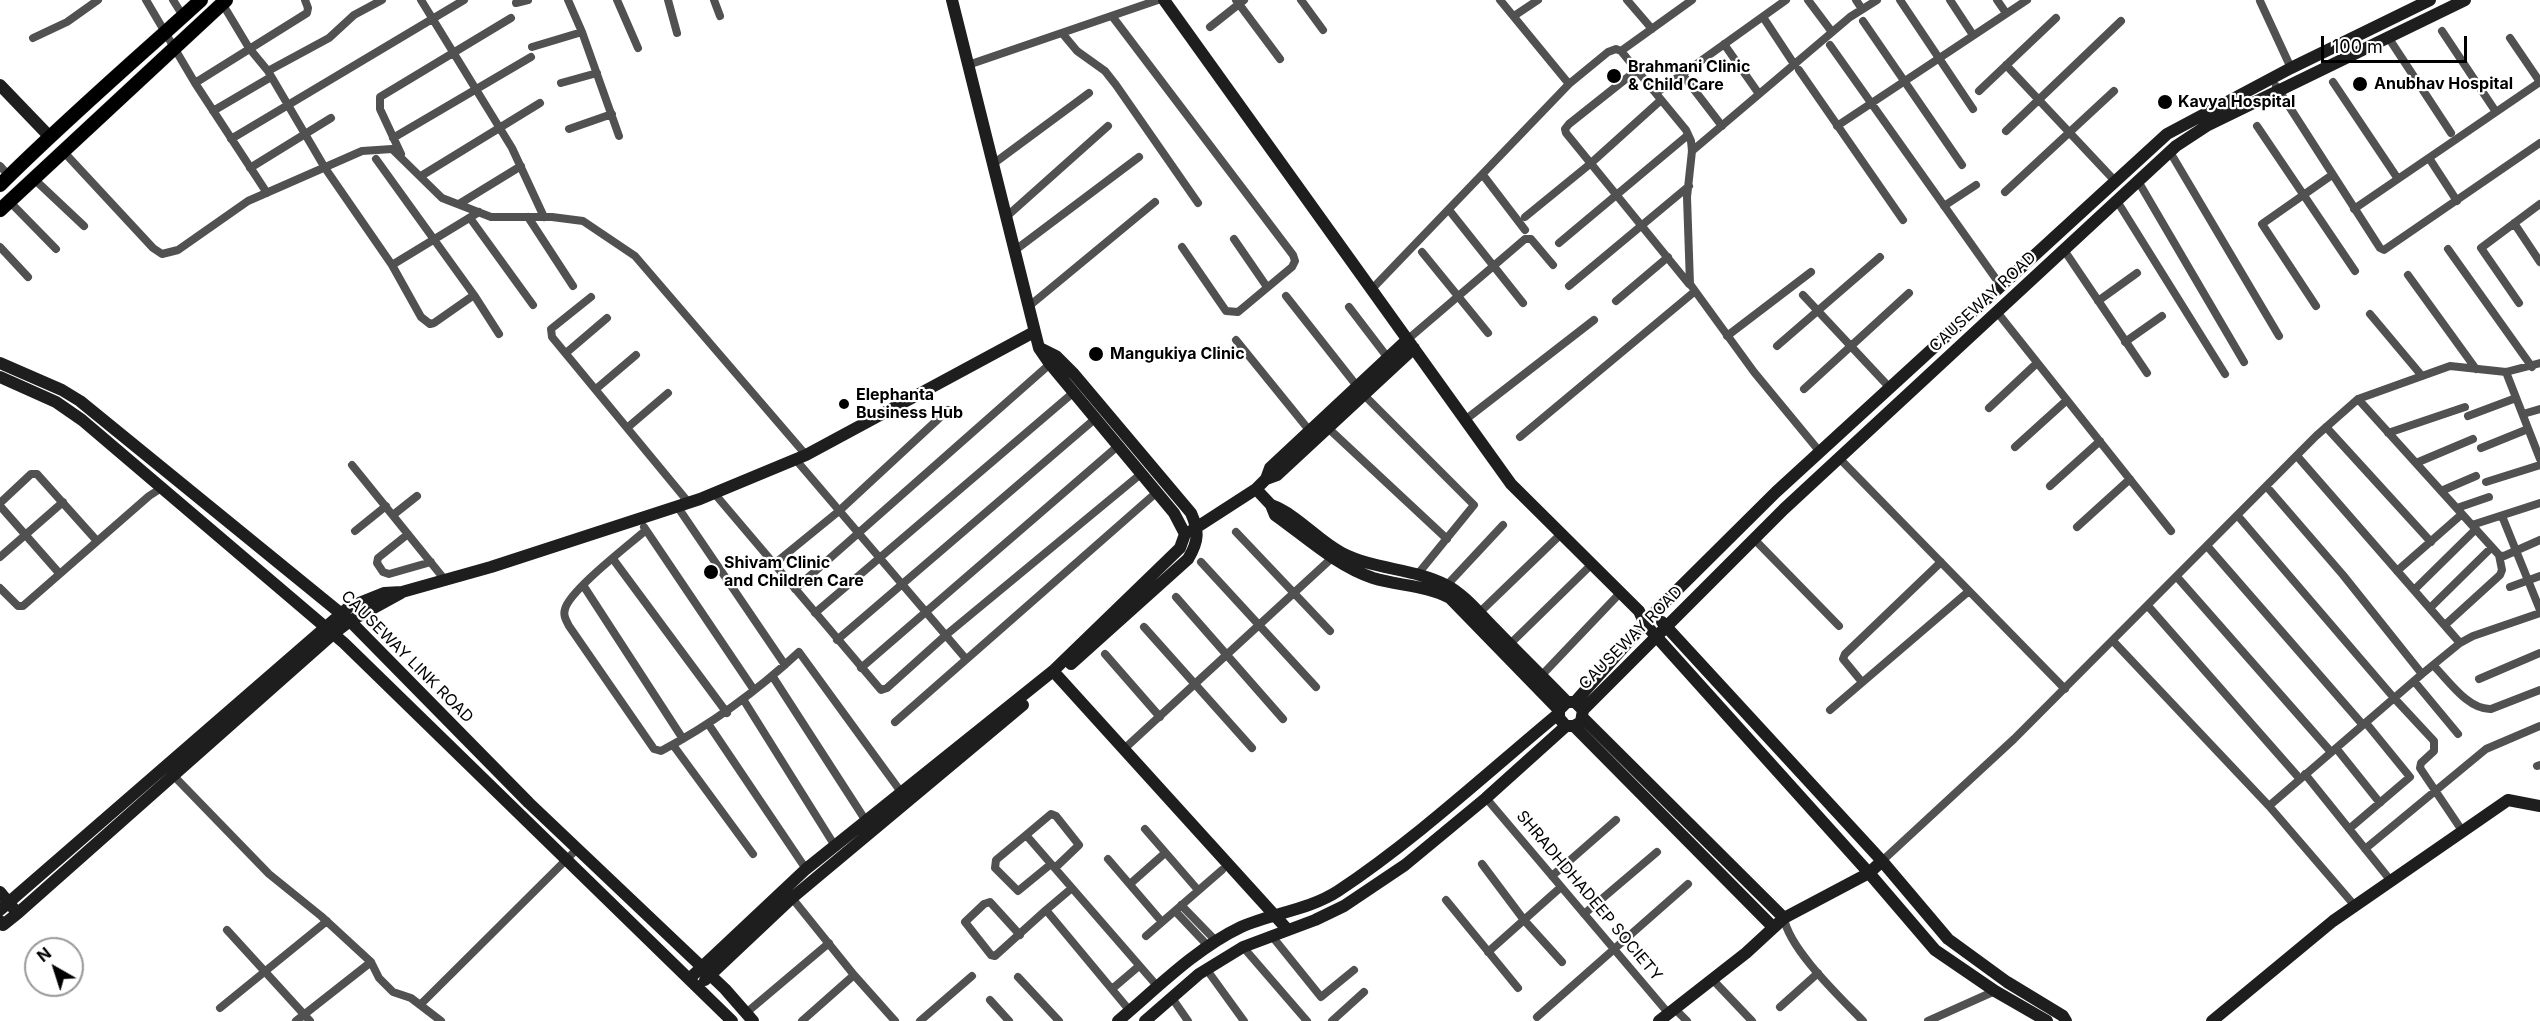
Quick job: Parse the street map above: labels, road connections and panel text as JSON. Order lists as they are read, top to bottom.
{
  "streets": {
    "street": ["CAUSEWAY ROAD", "CAUSEWAY LINK ROAD", "SHRADHDHADEEP SOCIETY"]
  },
  "crossings": [
    ["CAUSEWAY ROAD", "SHRADHDHADEEP SOCIETY"]
  ],
  "places": [
    "Brahmani Clinic & Child Care",
    "Anubhav Hospital",
    "Kavya Hospital",
    "Mangukiya Clinic",
    "Elephanta Business Hub",
    "Shivam Clinic and Children Care"
  ],
  "scale_bar": "100 m",
  "north": "top left"
}
